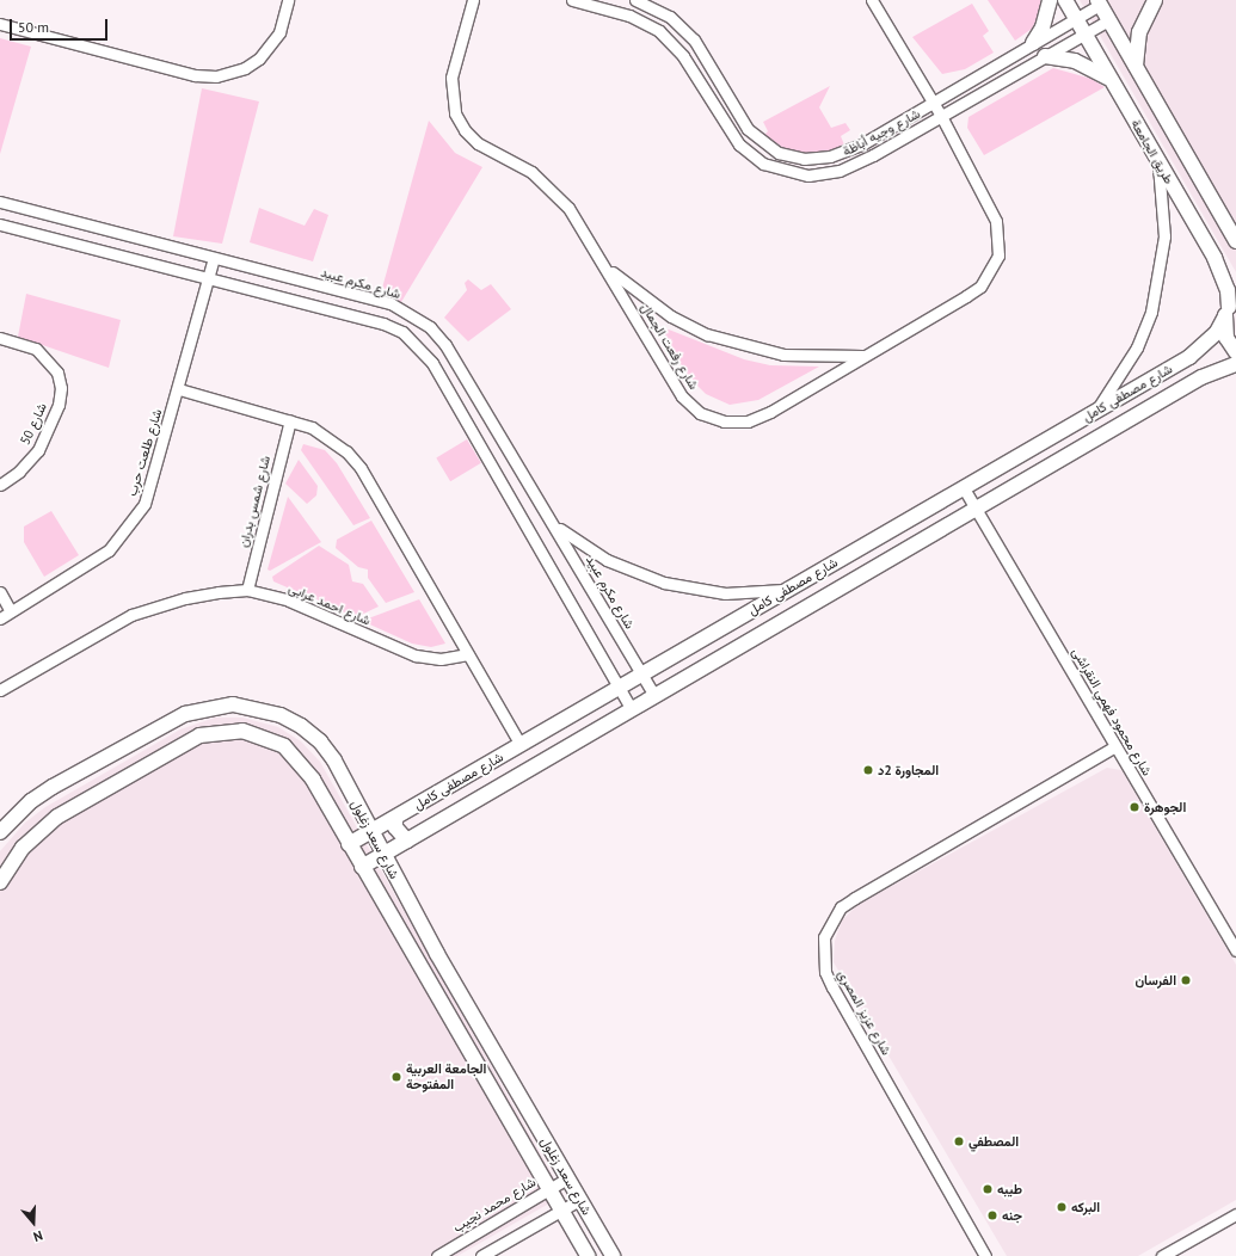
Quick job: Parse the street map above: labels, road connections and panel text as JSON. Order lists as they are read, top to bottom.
{
  "streets": {
    "street": [
      "شارع وجيه أباظة",
      "طريق الجامعة",
      "شارع مكرم عبيد",
      "شارع رفعت الجمال",
      "شارع مصطفى كامل",
      "شارع 50",
      "شارع طلعت حرب",
      "شارع شمس بدران",
      "شارع احمد عرابى",
      "شارع محمود فهمي النقراشى",
      "شارع سعد زغلول",
      "شارع عزيز المصري",
      "شارع محمد نجيب"
    ]
  },
  "crossings": [
    ["شارع وجيه أباظة", "طريق الجامعة"],
    ["شارع وجيه أباظة", "شارع رفعت الجمال"],
    ["طريق الجامعة", "شارع مصطفى كامل"],
    ["شارع مكرم عبيد", "شارع مصطفى كامل"],
    ["شارع مكرم عبيد", "شارع طلعت حرب"],
    ["شارع مصطفى كامل", "شارع محمود فهمي النقراشى"],
    ["شارع مصطفى كامل", "شارع سعد زغلول"],
    ["شارع شمس بدران", "شارع احمد عرابى"],
    ["شارع محمود فهمي النقراشى", "شارع عزيز المصري"],
    ["شارع سعد زغلول", "شارع محمد نجيب"]
  ],
  "places": [
    "المجاورة 2د",
    "الجوهرة",
    "الفرسان",
    "الجامعة العربية المفتوحة",
    "المصطفي",
    "طيبه",
    "البركه",
    "جنه"
  ],
  "scale_bar": "50 m",
  "north": "bottom"
}
